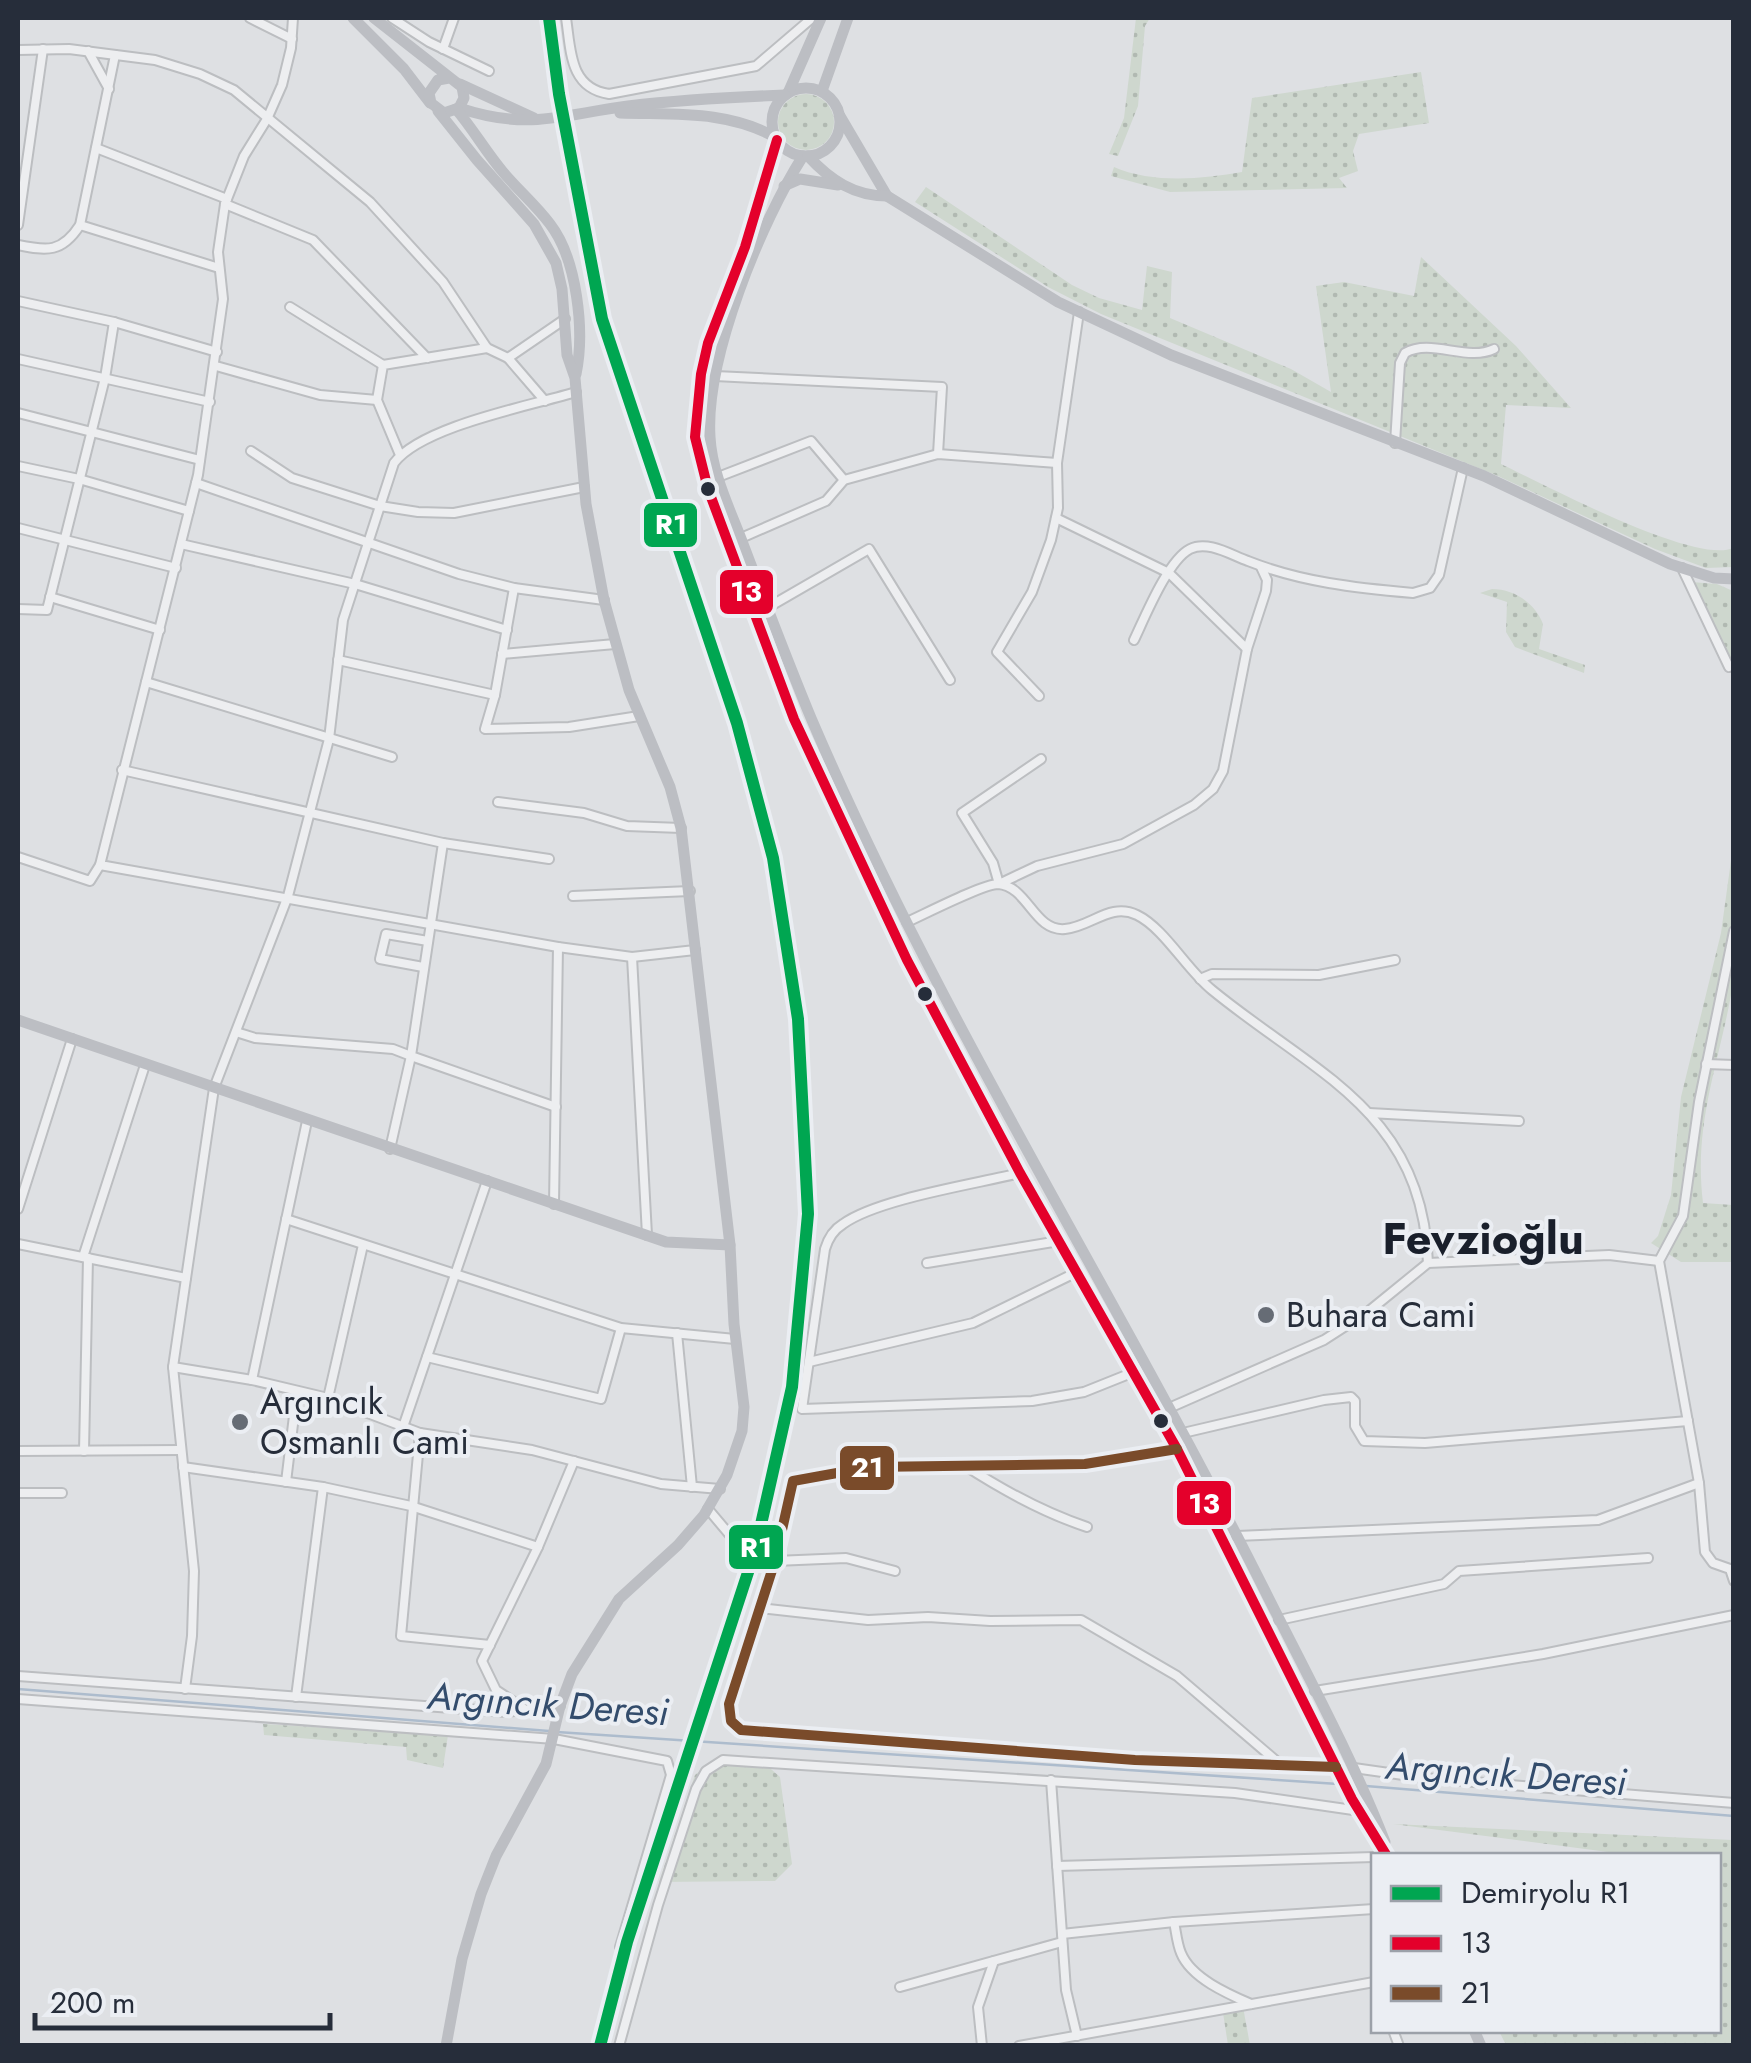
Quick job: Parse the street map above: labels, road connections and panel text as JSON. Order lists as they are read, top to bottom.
{
  "districts": ["Fevzioğlu"],
  "water": ["Argıncık Deresi"],
  "places": ["Buhara Cami", "Argıncık Osmanlı Cami"],
  "lines": ["rail line R1", "transit line 13", "transit line 21"],
  "legend": ["Demiryolu R1", "13", "21"],
  "scale_bar": "200 m"
}
